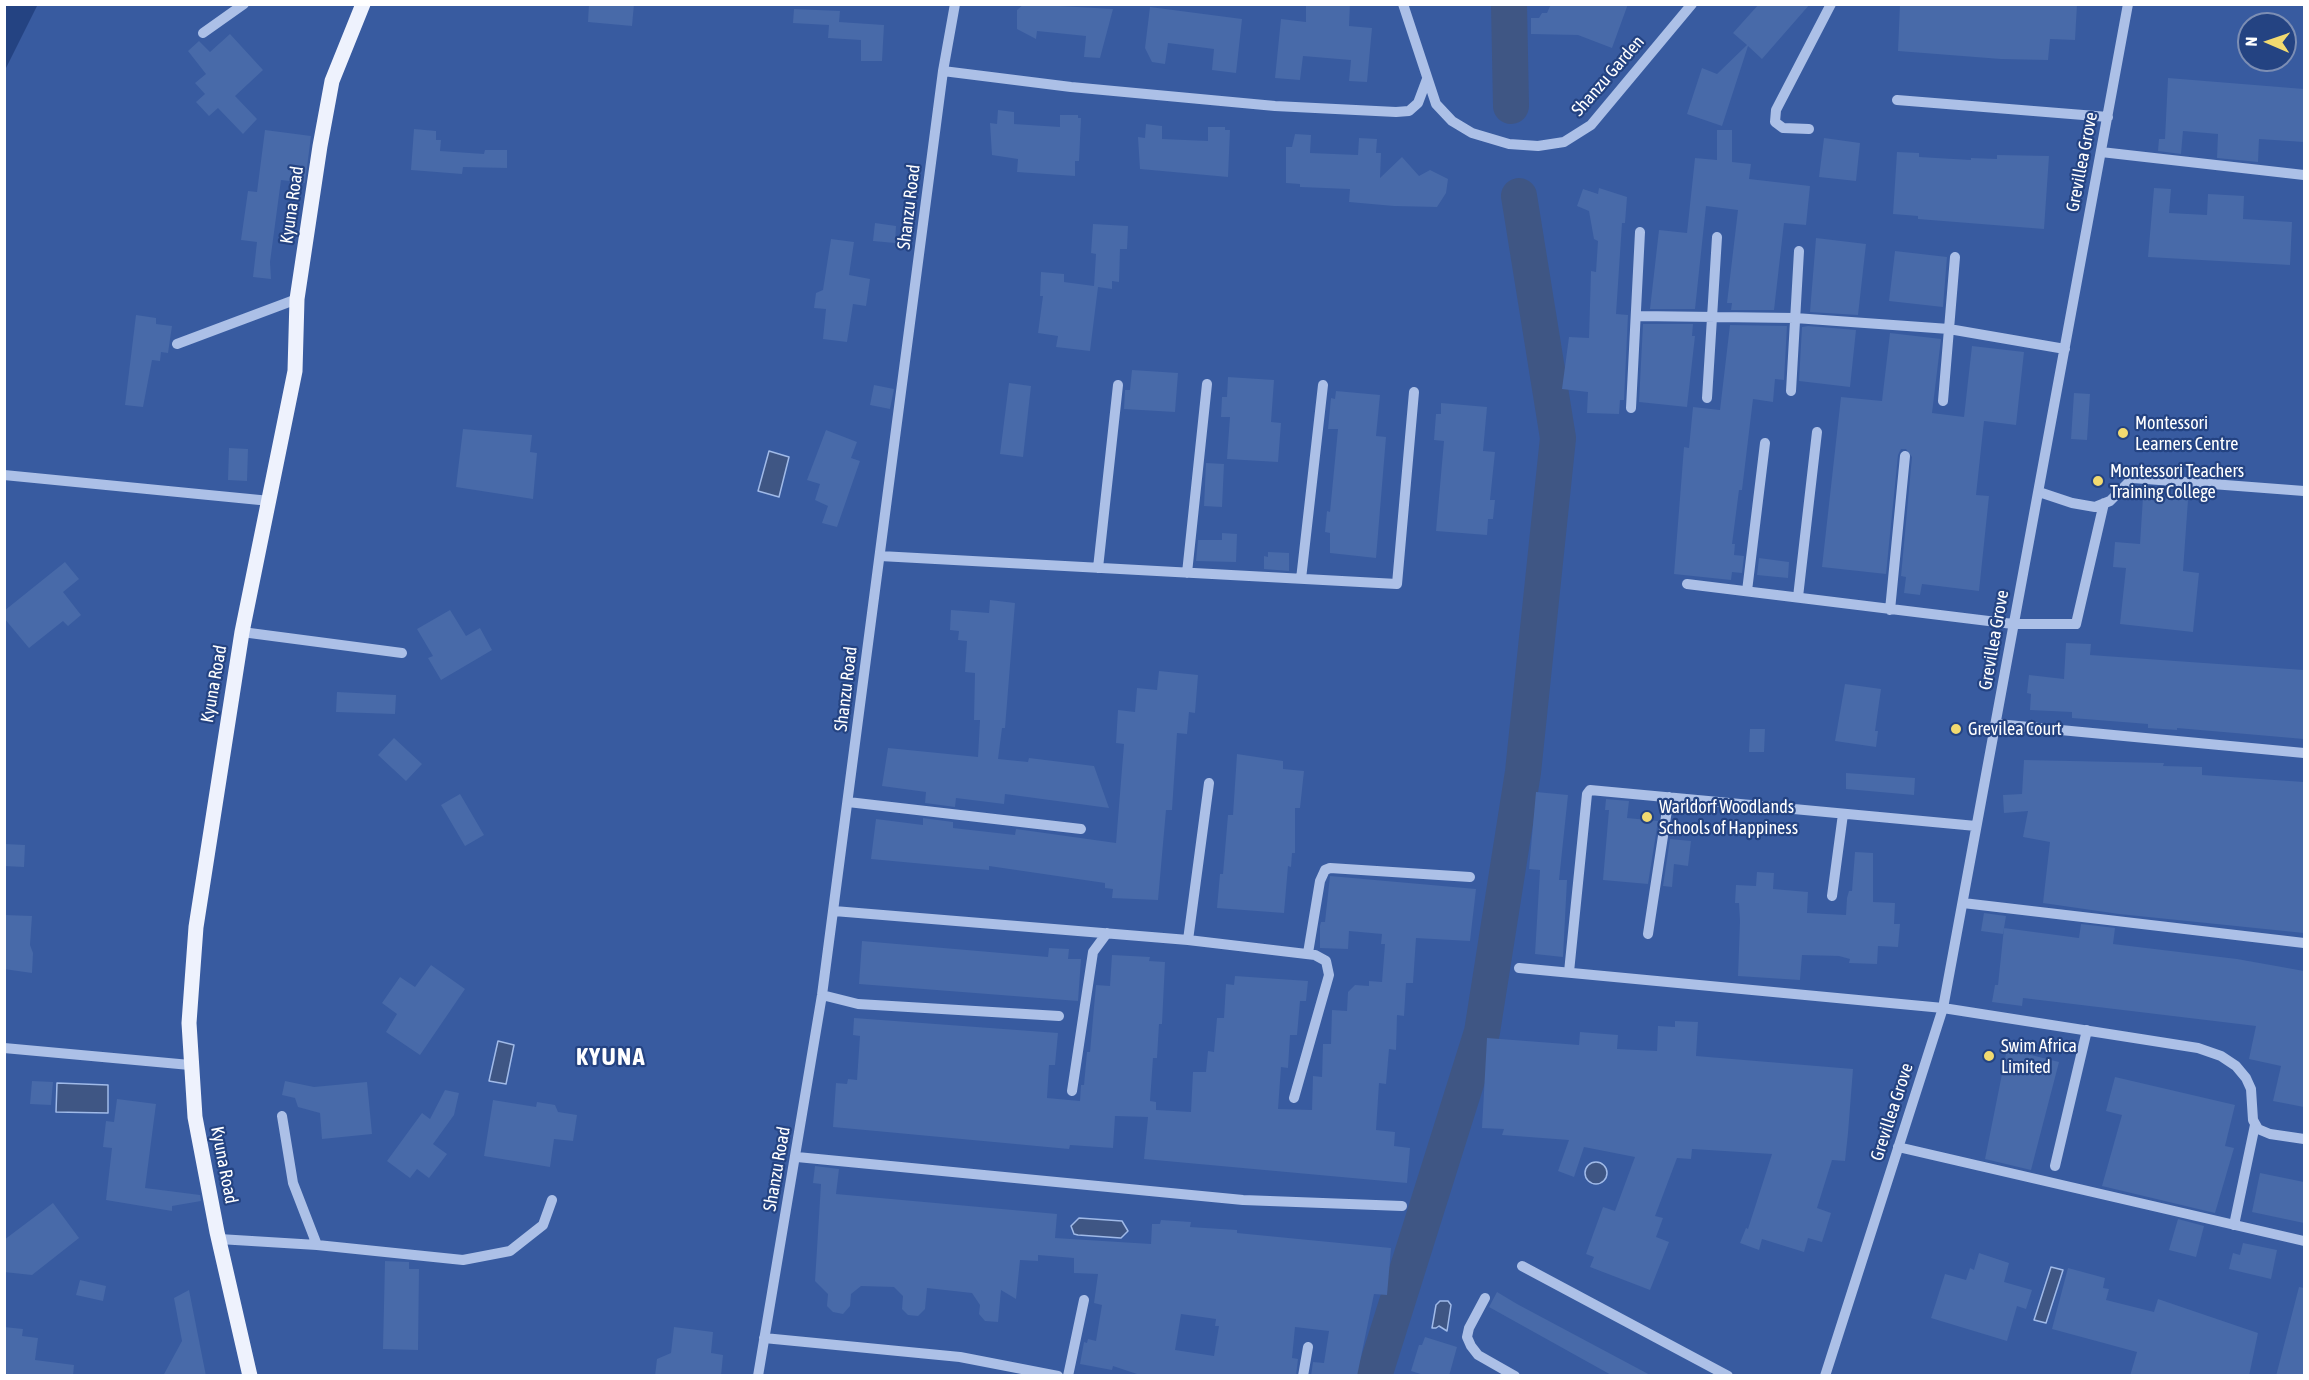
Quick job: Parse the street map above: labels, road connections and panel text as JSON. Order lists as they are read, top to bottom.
{
  "streets": {
    "main road": ["Kyuna Road"],
    "street": ["Shanzu Garden", "Grevillea Grove", "Shanzu Road"]
  },
  "districts": ["KYUNA"],
  "places": [
    "Montessori Learners Centre",
    "Montessori Teachers Training College",
    "Grevilea Court",
    "Warldorf Woodlands Schools of Happiness",
    "Swim Africa Limited"
  ],
  "north": "left"
}
